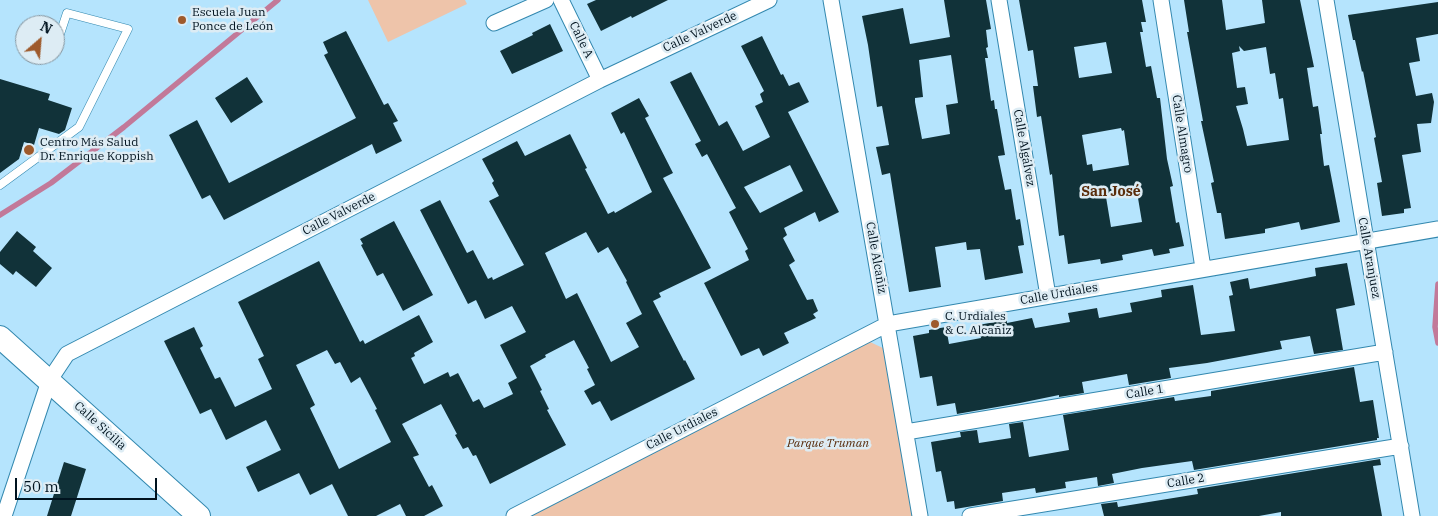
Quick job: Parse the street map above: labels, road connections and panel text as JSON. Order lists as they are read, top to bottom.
{
  "streets": {
    "street": [
      "Calle Valverde",
      "Calle A",
      "Calle Almagro",
      "Calle Algálvez",
      "Calle Alcañiz",
      "Calle Aranjuez",
      "Calle Urdiales",
      "Calle 1",
      "Calle Sicilia",
      "Calle 2"
    ]
  },
  "crossings": [
    ["Calle Valverde", "Calle A"],
    ["Calle Valverde", "Calle Sicilia"],
    ["Calle Almagro", "Calle Urdiales"],
    ["Calle Algálvez", "Calle Urdiales"],
    ["Calle Alcañiz", "Calle Urdiales"],
    ["Calle Alcañiz", "Calle 1"],
    ["Calle Aranjuez", "Calle Urdiales"],
    ["Calle Aranjuez", "Calle 1"],
    ["Calle Aranjuez", "Calle 2"]
  ],
  "districts": ["San José"],
  "parks": ["Parque Truman"],
  "places": ["Escuela Juan Ponce de León", "Centro Más Salud Dr. Enrique Koppish", "C. Urdiales & C. Alcañiz"],
  "scale_bar": "50 m",
  "north": "top right"
}
